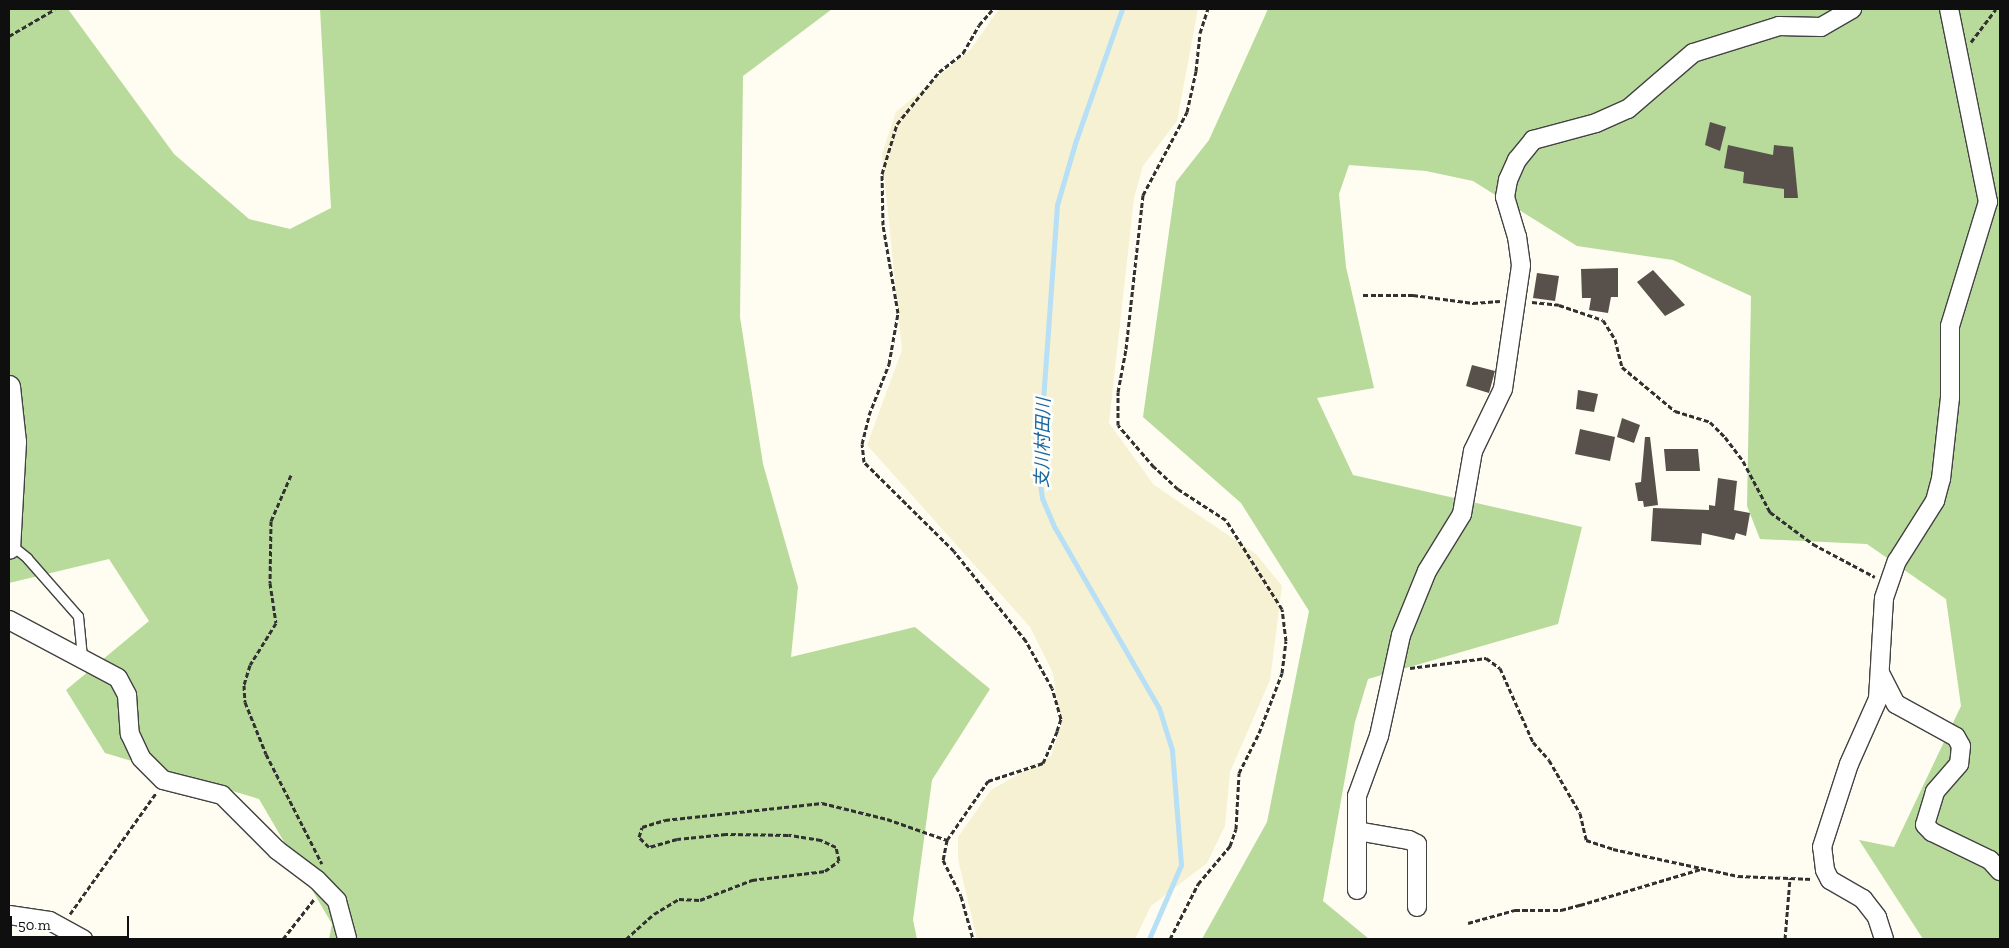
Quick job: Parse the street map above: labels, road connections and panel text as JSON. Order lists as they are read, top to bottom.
{
  "water": ["支川村田川"],
  "scale_bar": "50 m"
}
